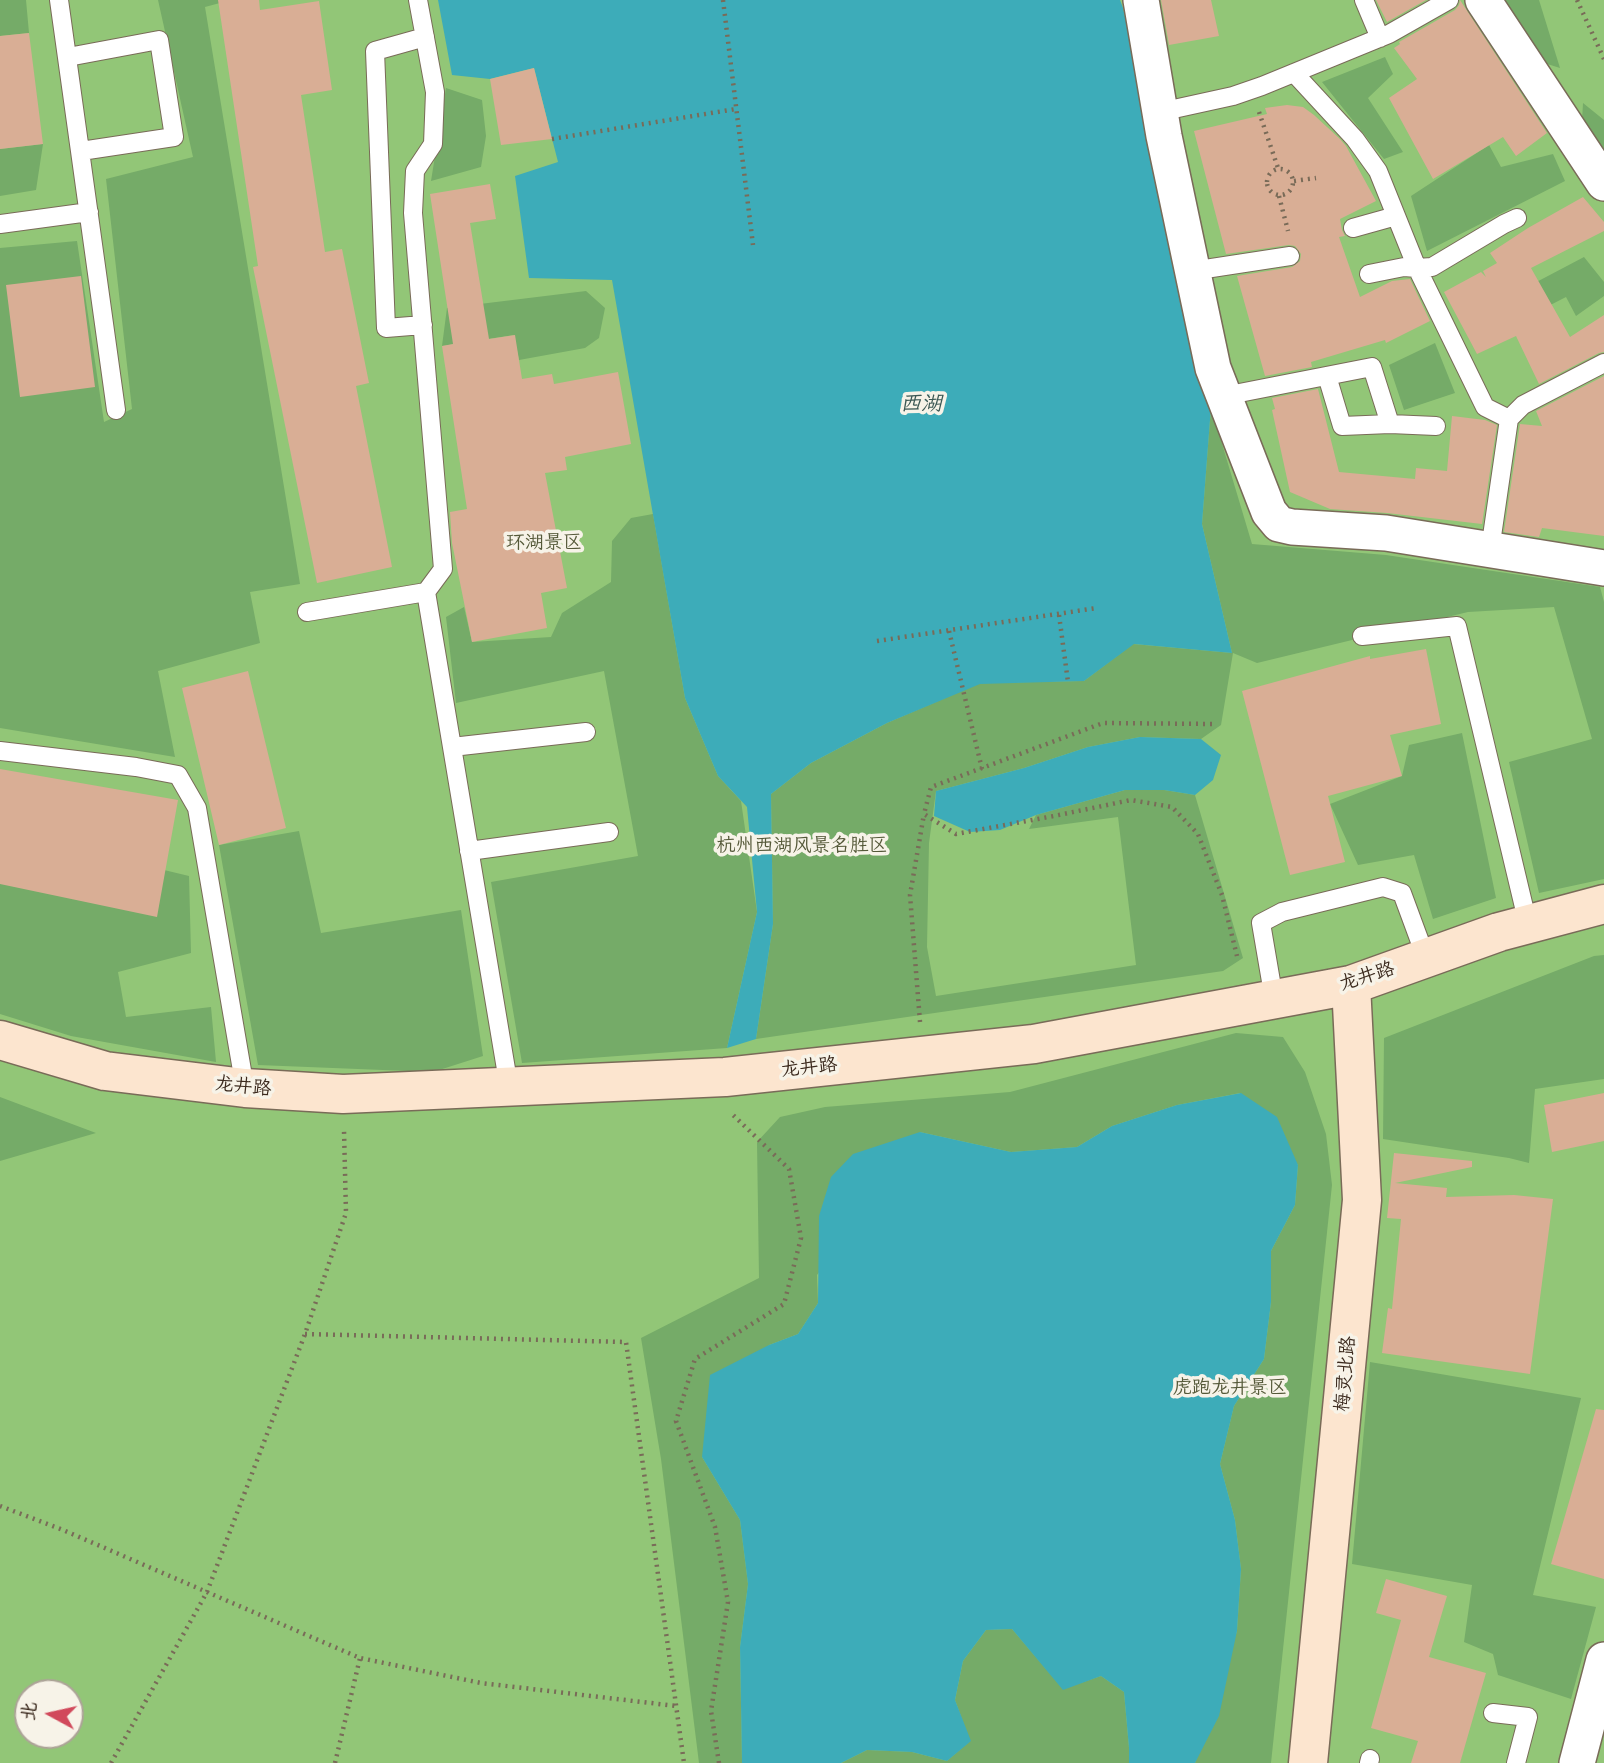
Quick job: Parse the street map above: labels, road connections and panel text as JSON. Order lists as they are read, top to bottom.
{
  "streets": {
    "street": ["龙井路", "梅灵北路"]
  },
  "crossings": [
    ["龙井路", "梅灵北路"]
  ],
  "water": ["西湖"],
  "parks": ["环湖景区", "杭州西湖风景名胜区", "虎跑龙井景区"],
  "north": "left"
}
